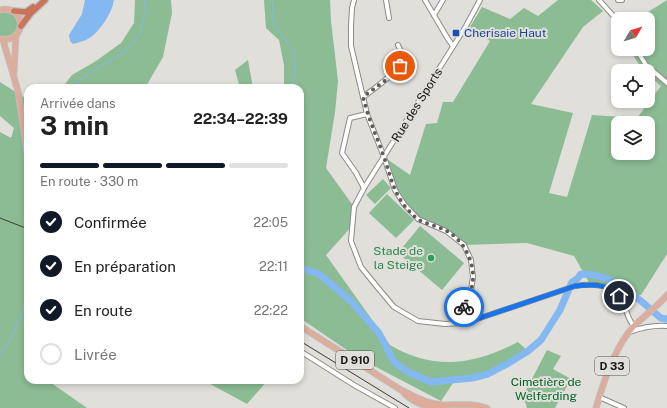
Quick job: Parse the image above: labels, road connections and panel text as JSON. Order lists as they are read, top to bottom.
{
  "streets": {
    "main road": ["D 910", "D 33"],
    "street": ["Rue des Sports"]
  },
  "crossings": [
    ["Rue des Sports", "D 33"]
  ],
  "parks": ["Cimetière de Welferding"],
  "places": {
    "transit": ["Cherisaie Haut"],
    "other": ["Stade de la Steige"]
  },
  "north": "top right",
  "page": {
    "heading": ["3 min", "Arrivée dans", "22:34–22:39"],
    "bar": "En route · 330 m",
    "list": [
      ["Confirmée", "22:05"],
      ["En préparation", "22:11"],
      ["En route", "22:22"],
      "Livrée"
    ]
  }
}
